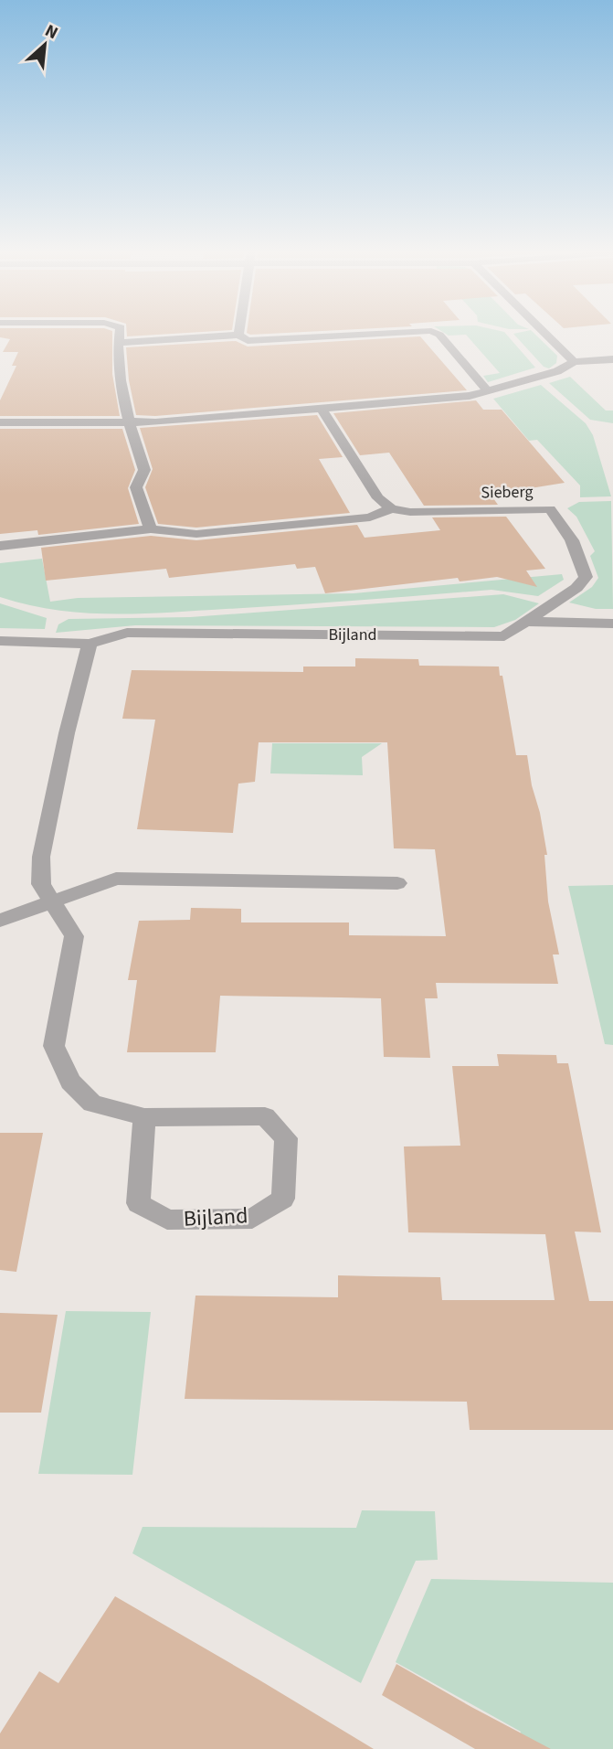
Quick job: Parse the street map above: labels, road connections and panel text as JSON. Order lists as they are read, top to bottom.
{
  "streets": {
    "street": ["Sieberg", "Bijland"]
  },
  "crossings": [
    ["Sieberg", "Bijland"]
  ],
  "north": "top right"
}
